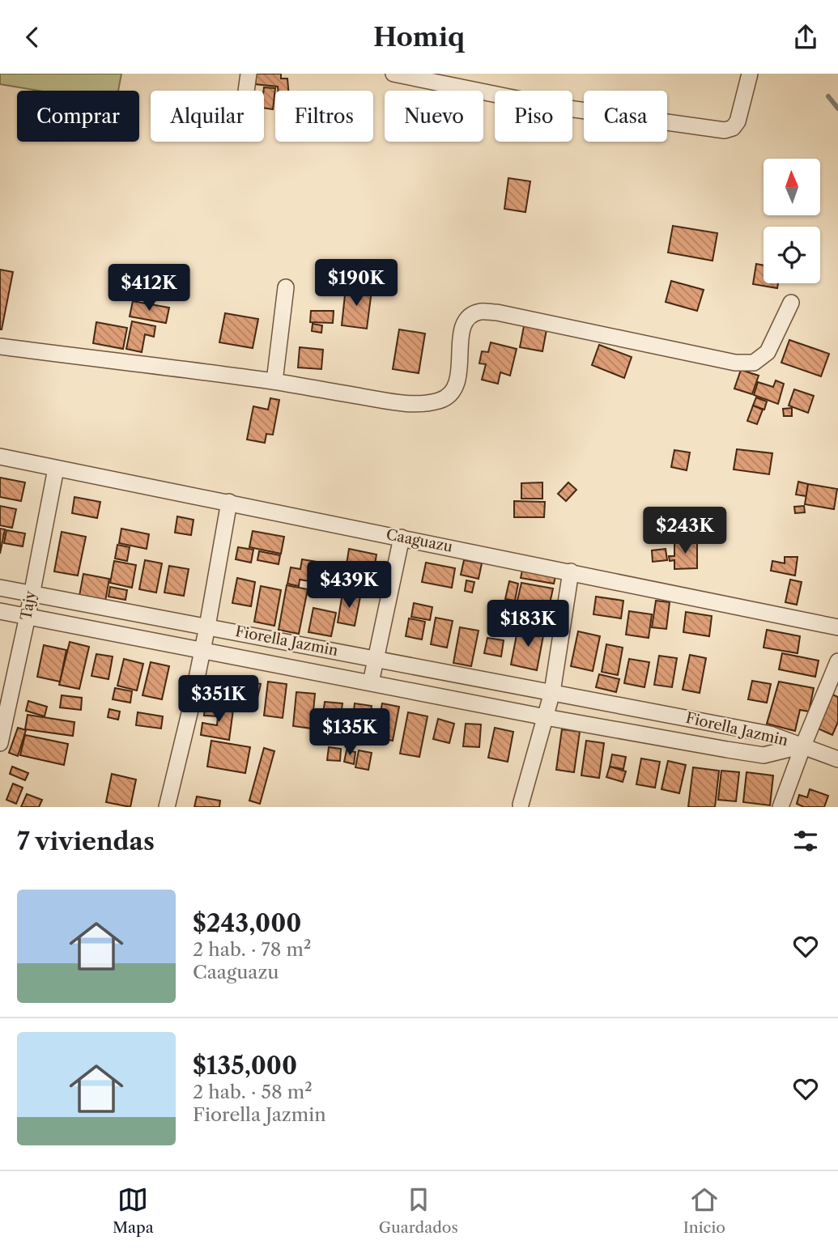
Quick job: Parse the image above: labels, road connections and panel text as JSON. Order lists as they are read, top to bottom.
{
  "streets": {
    "street": ["Caaguazu", "Tajy", "Fiorella Jazmin"]
  },
  "crossings": [
    ["Caaguazu", "Tajy"],
    ["Tajy", "Fiorella Jazmin"]
  ],
  "north": "top",
  "page": {
    "header": "Homiq",
    "chip": [
      "Comprar",
      "Alquilar",
      "Filtros",
      "Nuevo",
      "Piso",
      "Casa"
    ],
    "price": [
      "$190K",
      "$412K",
      "$243K",
      "$439K",
      "$183K",
      "$351K",
      "$135K"
    ],
    "heading": "7 viviendas",
    "list": [
      {
        "name": "$243,000",
        "note": "2 hab. · 78 m² · Caaguazu"
      },
      {
        "name": "$135,000",
        "note": "2 hab. · 58 m² · Fiorella Jazmin"
      }
    ],
    "tabs": ["Mapa", "Guardados", "Inicio"]
  }
}
